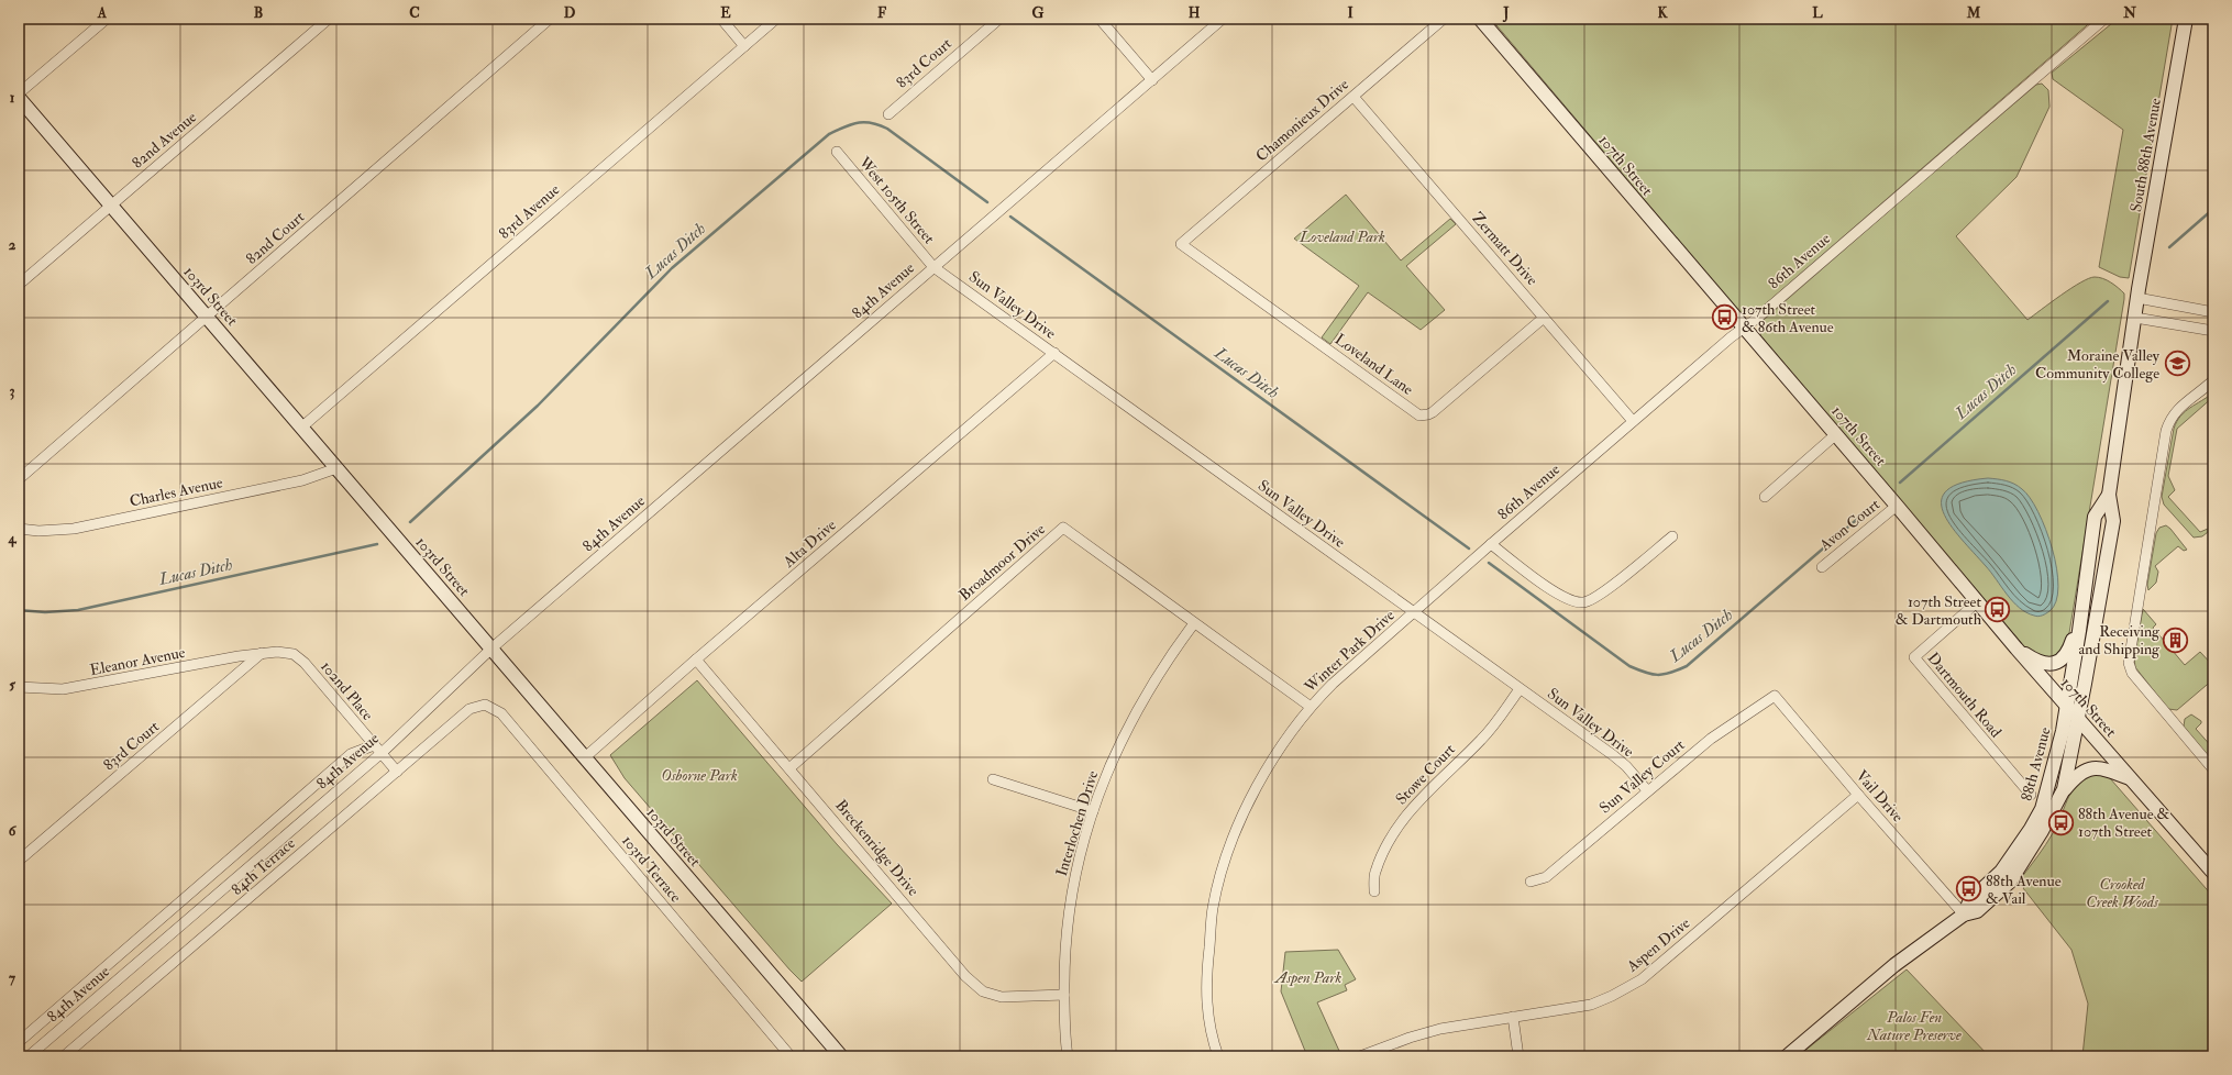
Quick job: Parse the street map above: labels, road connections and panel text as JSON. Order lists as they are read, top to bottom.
{
  "streets": {
    "street": [
      "83rd Court",
      "Chamonieux Drive",
      "82nd Avenue",
      "South 88th Avenue",
      "107th Street",
      "West 105th Street",
      "83rd Avenue",
      "82nd Court",
      "Zermatt Drive",
      "86th Avenue",
      "84th Avenue",
      "103rd Street",
      "Sun Valley Drive",
      "Loveland Lane",
      "Charles Avenue",
      "Avon Court",
      "Alta Drive",
      "Broadmoor Drive",
      "Winter Park Drive",
      "Eleanor Avenue",
      "102nd Place",
      "Dartmouth Road",
      "88th Avenue",
      "Stowe Court",
      "Sun Valley Court",
      "Vail Drive",
      "Interlochen Drive",
      "Breckenridge Drive",
      "84th Terrace",
      "103rd Terrace",
      "Aspen Drive"
    ]
  },
  "crossings": [
    ["83rd Court", "Eleanor Avenue"],
    ["83rd Court", "102nd Place"],
    ["Chamonieux Drive", "Zermatt Drive"],
    ["Chamonieux Drive", "Loveland Lane"],
    ["82nd Avenue", "103rd Street"],
    ["107th Street", "86th Avenue"],
    ["107th Street", "Avon Court"],
    ["107th Street", "Dartmouth Road"],
    ["107th Street", "88th Avenue"],
    ["West 105th Street", "84th Avenue"],
    ["West 105th Street", "Sun Valley Drive"],
    ["83rd Avenue", "103rd Street"],
    ["82nd Court", "103rd Street"],
    ["Zermatt Drive", "86th Avenue"],
    ["Zermatt Drive", "Loveland Lane"],
    ["86th Avenue", "Sun Valley Drive"],
    ["86th Avenue", "Winter Park Drive"],
    ["84th Avenue", "103rd Street"],
    ["84th Avenue", "Sun Valley Drive"],
    ["84th Avenue", "102nd Place"],
    ["103rd Street", "Charles Avenue"],
    ["103rd Street", "Alta Drive"],
    ["Sun Valley Drive", "Alta Drive"],
    ["Sun Valley Drive", "Winter Park Drive"],
    ["Sun Valley Drive", "Stowe Court"],
    ["Sun Valley Drive", "Sun Valley Court"],
    ["Alta Drive", "Breckenridge Drive"],
    ["Broadmoor Drive", "Winter Park Drive"],
    ["Broadmoor Drive", "Interlochen Drive"],
    ["Broadmoor Drive", "Breckenridge Drive"],
    ["Eleanor Avenue", "102nd Place"],
    ["102nd Place", "84th Terrace"],
    ["88th Avenue", "Vail Drive"],
    ["Sun Valley Court", "Vail Drive"],
    ["Vail Drive", "Aspen Drive"],
    ["Interlochen Drive", "Breckenridge Drive"],
    ["84th Terrace", "103rd Terrace"]
  ],
  "water": ["Lucas Ditch"],
  "parks": [
    "Loveland Park",
    "Osborne Park",
    "Crooked Creek Woods",
    "Aspen Park",
    "Palos Fen Nature Preserve"
  ],
  "places": {
    "bus stop": [
      "107th Street & 86th Avenue",
      "107th Street & Dartmouth",
      "88th Avenue & 107th Street",
      "88th Avenue & Vail"
    ],
    "school or university": ["Moraine Valley Community College"],
    "building": ["Receiving and Shipping"]
  },
  "grid": {
    "columns": [
      "A",
      "B",
      "C",
      "D",
      "E",
      "F",
      "G",
      "H",
      "I",
      "J",
      "K",
      "L",
      "M",
      "N"
    ],
    "rows": [
      "1",
      "2",
      "3",
      "4",
      "5",
      "6",
      "7"
    ]
  }
}
